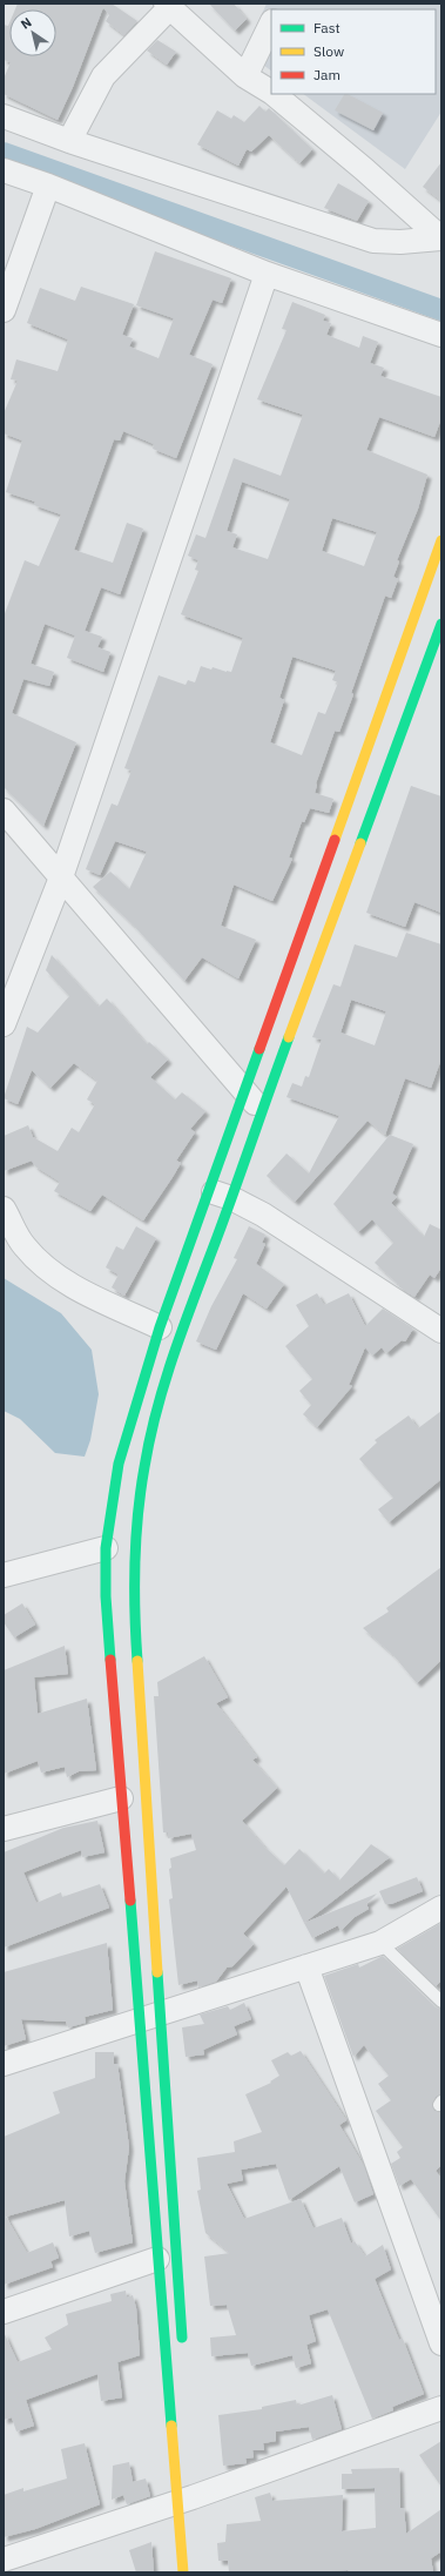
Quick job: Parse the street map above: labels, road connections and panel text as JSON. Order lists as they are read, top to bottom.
{
  "legend": ["Fast", "Slow", "Jam"],
  "north": "top left"
}
